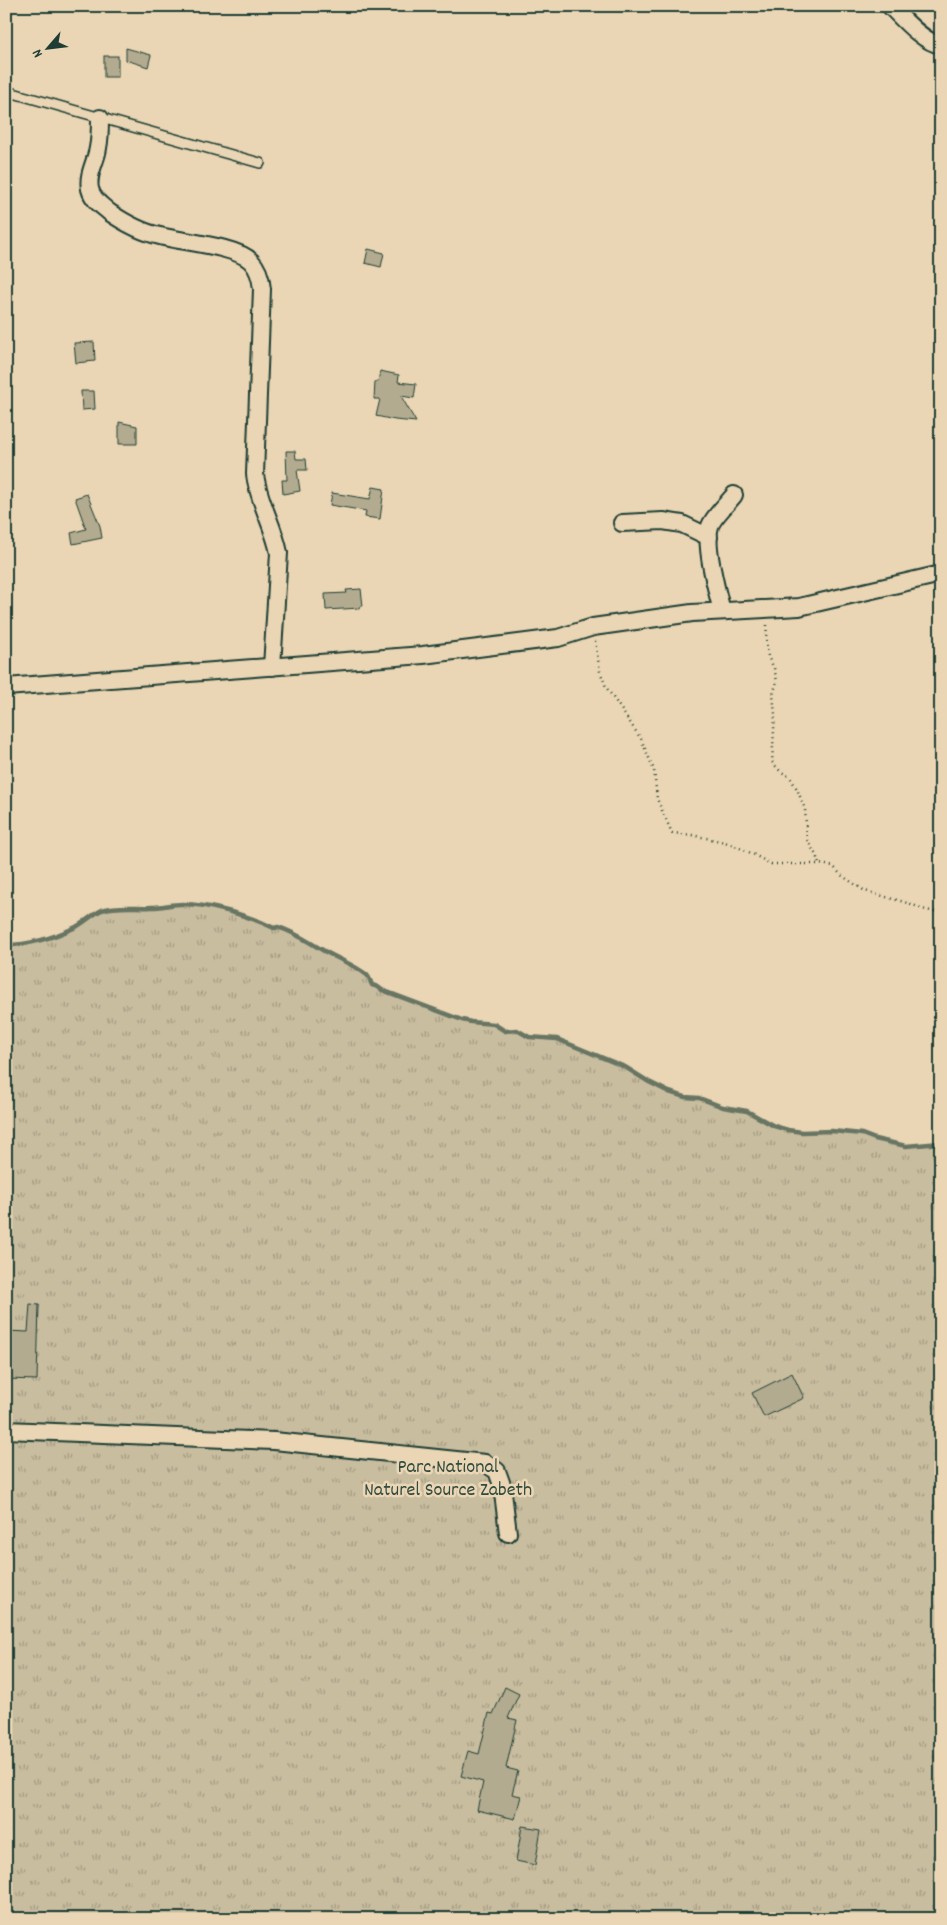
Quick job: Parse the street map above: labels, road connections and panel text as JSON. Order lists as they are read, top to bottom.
{
  "parks": ["Parc National Naturel Source Zabeth"],
  "north": "bottom left"
}
